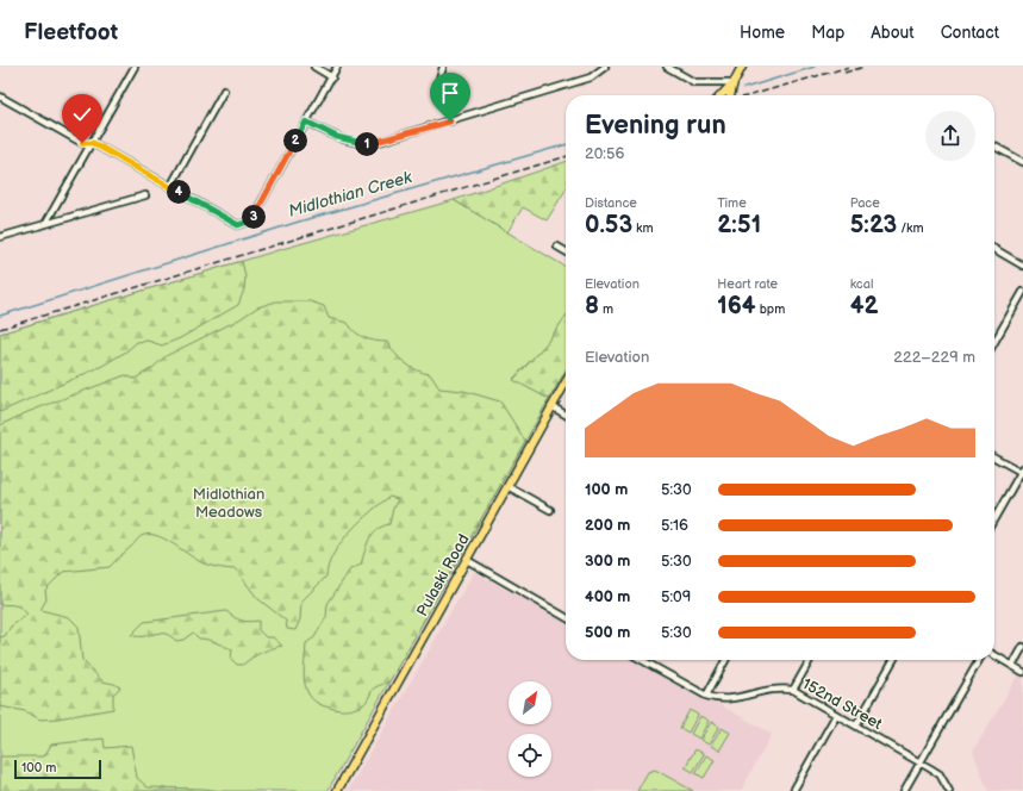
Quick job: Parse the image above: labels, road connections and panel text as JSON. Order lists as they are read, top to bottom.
{
  "streets": {
    "main road": ["Pulaski Road"],
    "street": ["152nd Street"]
  },
  "water": ["Midlothian Creek"],
  "parks": ["Midlothian Meadows"],
  "scale_bar": "100 m",
  "north": "top right",
  "page": {
    "header": "Fleetfoot",
    "nav": [
      "Home",
      "Map",
      "About",
      "Contact"
    ],
    "heading": ["Evening run", "20:56"],
    "pins": [
      "2",
      "1",
      "4",
      "3"
    ],
    "stats": [
      ["Distance", "0.53 km"],
      ["Time", "2:51"],
      ["Pace", "5:23 /km"],
      ["Elevation", "8 m"],
      ["Heart rate", "164 bpm"],
      ["kcal", "42"]
    ],
    "chart": ["Elevation", "222–229 m"],
    "list": [
      {
        "name": "100 m",
        "note": "5:30"
      },
      {
        "name": "200 m",
        "note": "5:16"
      },
      {
        "name": "300 m",
        "note": "5:30"
      },
      {
        "name": "400 m",
        "note": "5:09"
      },
      {
        "name": "500 m",
        "note": "5:30"
      }
    ],
    "scale": "100 m"
  }
}
